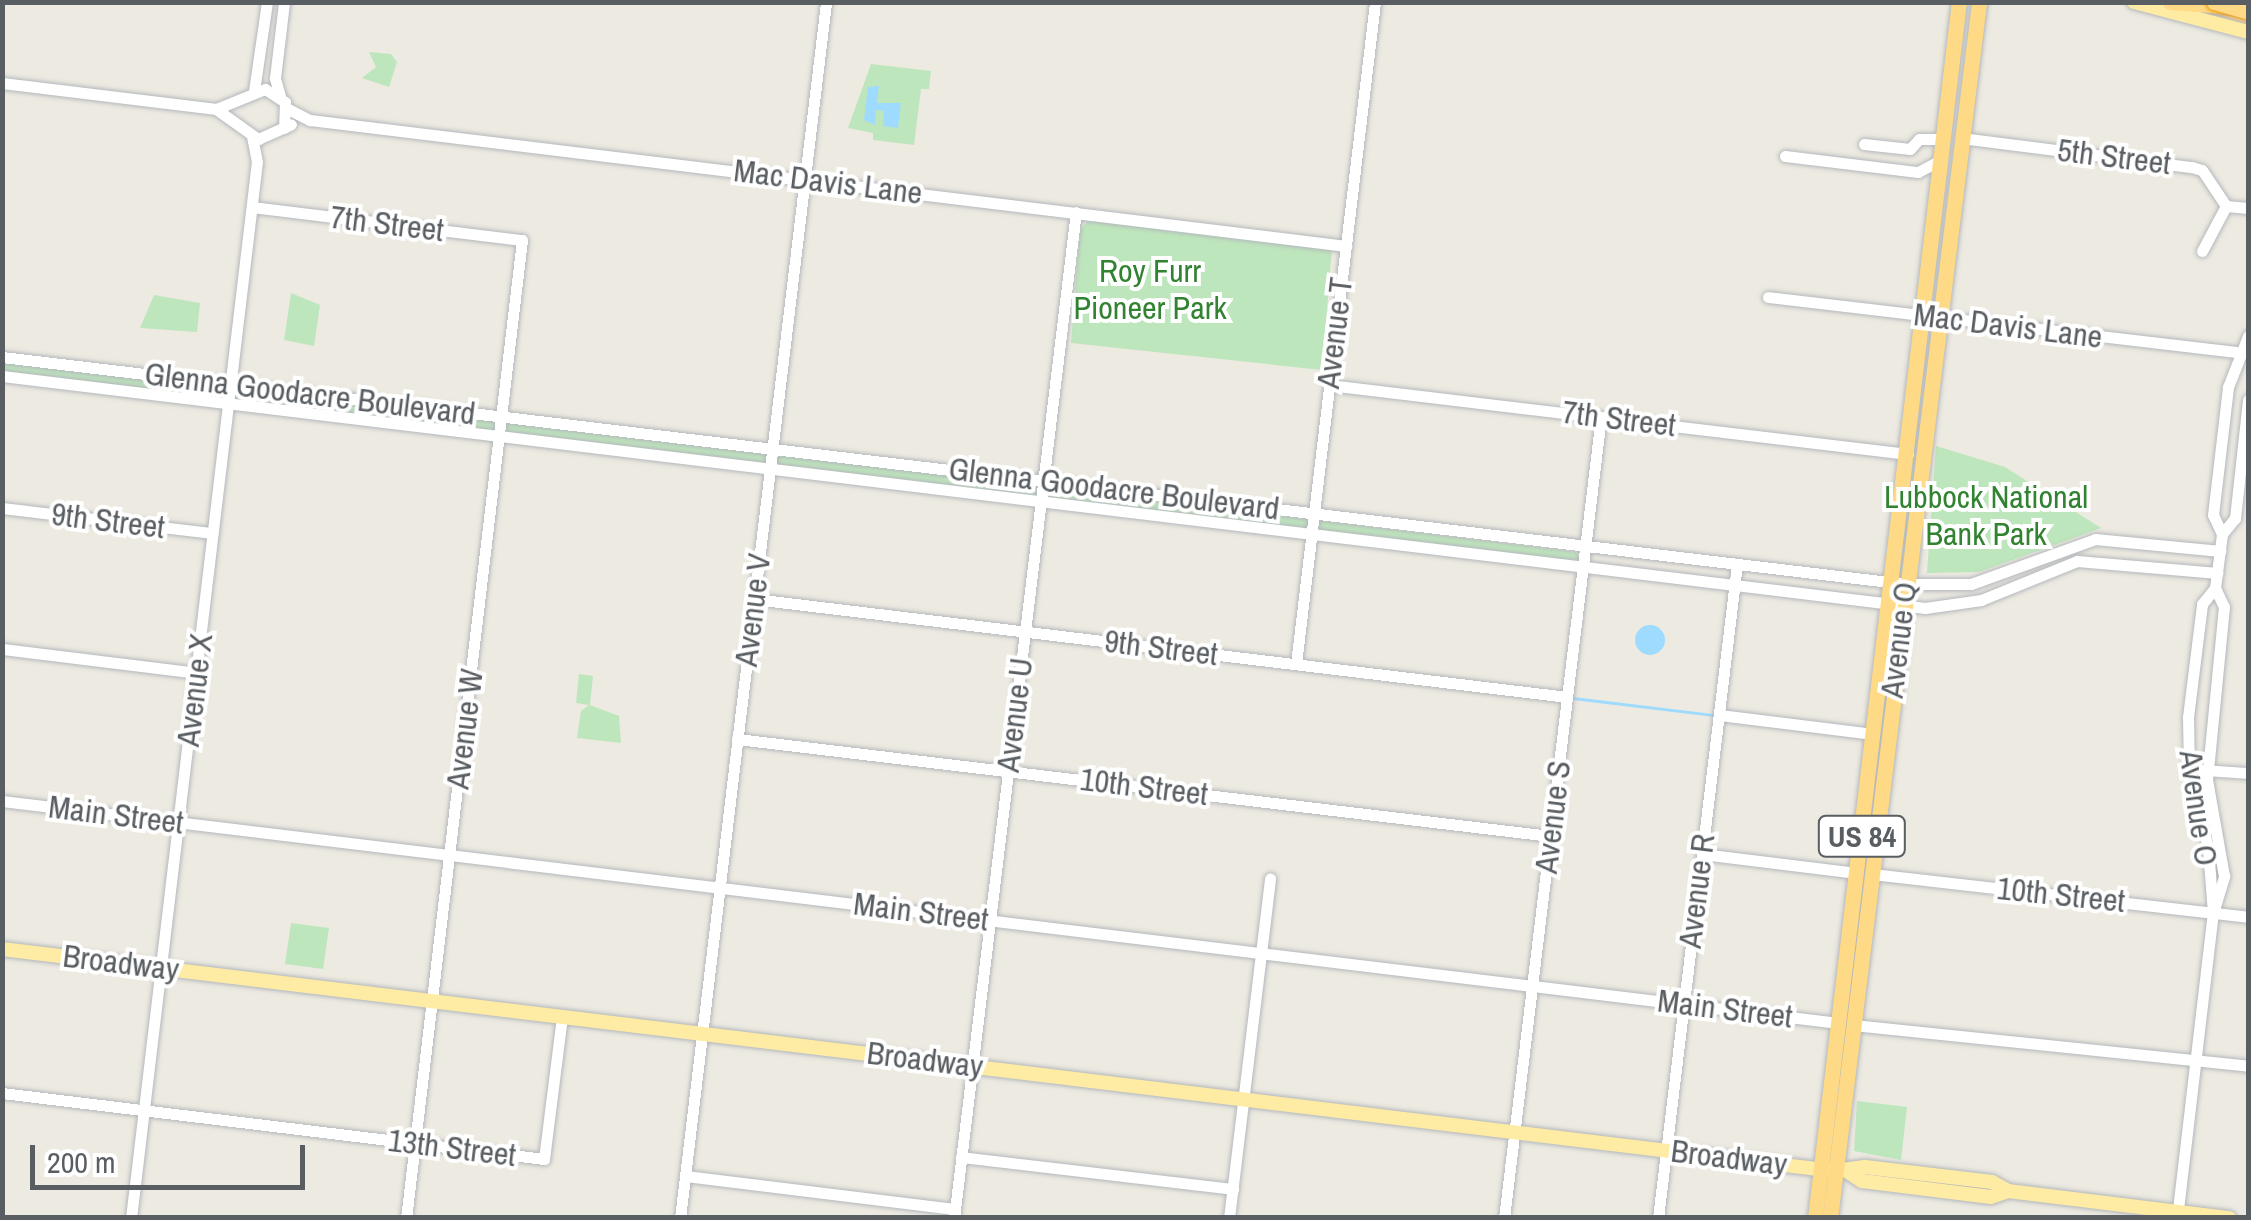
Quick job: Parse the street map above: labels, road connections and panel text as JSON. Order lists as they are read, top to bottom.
{
  "streets": {
    "highway": ["Avenue Q", "US 84"],
    "main road": ["Broadway"],
    "street": [
      "5th Street",
      "Mac Davis Lane",
      "7th Street",
      "Avenue T",
      "Glenna Goodacre Boulevard",
      "9th Street",
      "Avenue V",
      "Avenue X",
      "Avenue U",
      "Avenue W",
      "10th Street",
      "Avenue O",
      "Main Street",
      "Avenue S",
      "Avenue R",
      "13th Street"
    ]
  },
  "crossings": [
    ["5th Street", "Avenue Q"],
    ["Mac Davis Lane", "Avenue T"],
    ["Mac Davis Lane", "Avenue V"],
    ["Mac Davis Lane", "Avenue Q"],
    ["Mac Davis Lane", "Avenue U"],
    ["Mac Davis Lane", "Avenue O"],
    ["7th Street", "Avenue T"],
    ["7th Street", "Avenue Q"],
    ["7th Street", "Avenue X"],
    ["7th Street", "Avenue W"],
    ["7th Street", "Avenue S"],
    ["Avenue T", "Glenna Goodacre Boulevard"],
    ["Avenue T", "9th Street"],
    ["Glenna Goodacre Boulevard", "Avenue V"],
    ["Glenna Goodacre Boulevard", "Avenue Q"],
    ["Glenna Goodacre Boulevard", "Avenue X"],
    ["Glenna Goodacre Boulevard", "Avenue U"],
    ["Glenna Goodacre Boulevard", "Avenue W"],
    ["Glenna Goodacre Boulevard", "Avenue O"],
    ["Glenna Goodacre Boulevard", "Avenue S"],
    ["Glenna Goodacre Boulevard", "Avenue R"],
    ["9th Street", "Avenue V"],
    ["9th Street", "Avenue X"],
    ["9th Street", "Avenue U"],
    ["9th Street", "Avenue S"],
    ["Avenue V", "10th Street"],
    ["Avenue V", "Main Street"],
    ["Avenue V", "Broadway"],
    ["Avenue Q", "10th Street"],
    ["Avenue Q", "Main Street"],
    ["Avenue Q", "Broadway"],
    ["Avenue X", "Main Street"],
    ["Avenue X", "Broadway"],
    ["Avenue X", "13th Street"],
    ["Avenue U", "10th Street"],
    ["Avenue U", "Main Street"],
    ["Avenue U", "Broadway"],
    ["Avenue W", "Main Street"],
    ["Avenue W", "Broadway"],
    ["Avenue W", "13th Street"],
    ["10th Street", "Avenue O"],
    ["10th Street", "Avenue S"],
    ["10th Street", "Avenue R"],
    ["Avenue O", "Main Street"],
    ["Avenue O", "Broadway"],
    ["Main Street", "Avenue S"],
    ["Main Street", "Avenue R"],
    ["Avenue S", "Broadway"],
    ["Avenue R", "Broadway"],
    ["Broadway", "13th Street"]
  ],
  "parks": ["Roy Furr Pioneer Park", "Lubbock National Bank Park"],
  "scale_bar": "200 m"
}
